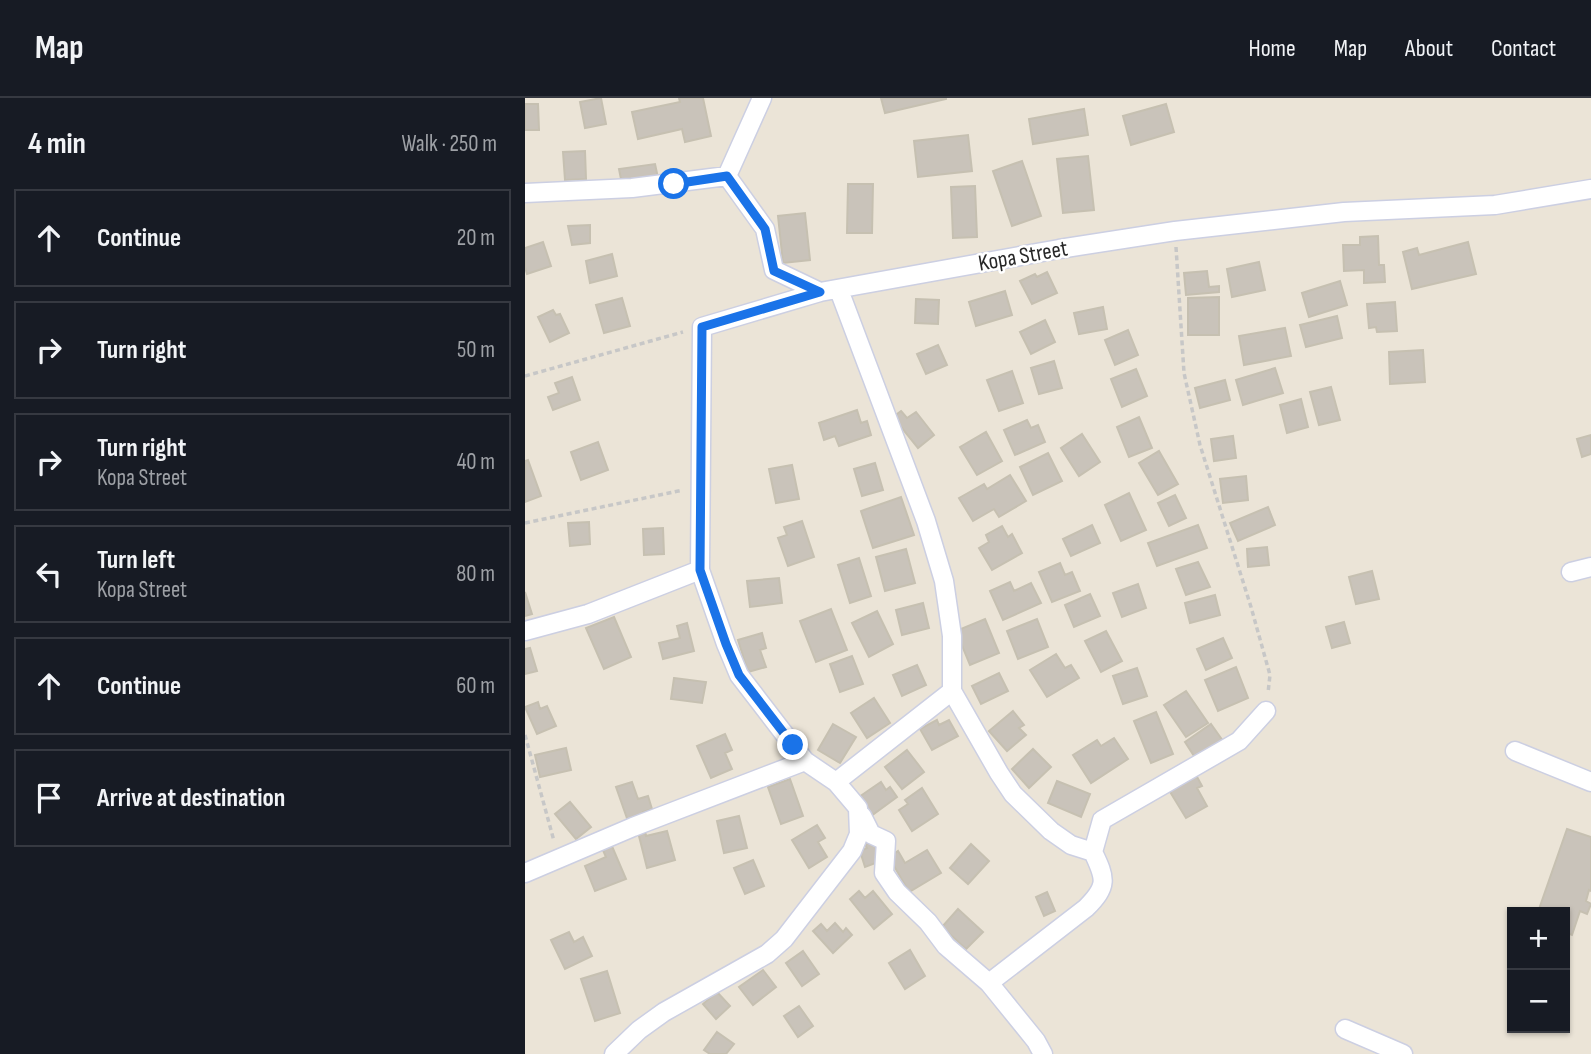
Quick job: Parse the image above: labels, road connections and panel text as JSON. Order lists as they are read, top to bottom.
{
  "streets": {
    "street": ["Kopa Street"]
  },
  "page": {
    "header": "Map",
    "nav": [
      "Home",
      "Map",
      "About",
      "Contact"
    ],
    "heading": ["4 min", "Walk · 250 m"],
    "list": [
      ["Continue", "20 m"],
      ["Turn right", "50 m"],
      ["Turn right", "Kopa Street", "40 m"],
      ["Turn left", "Kopa Street", "80 m"],
      ["Continue", "60 m"],
      "Arrive at destination"
    ],
    "map_buttons": ["+", "−"]
  }
}
